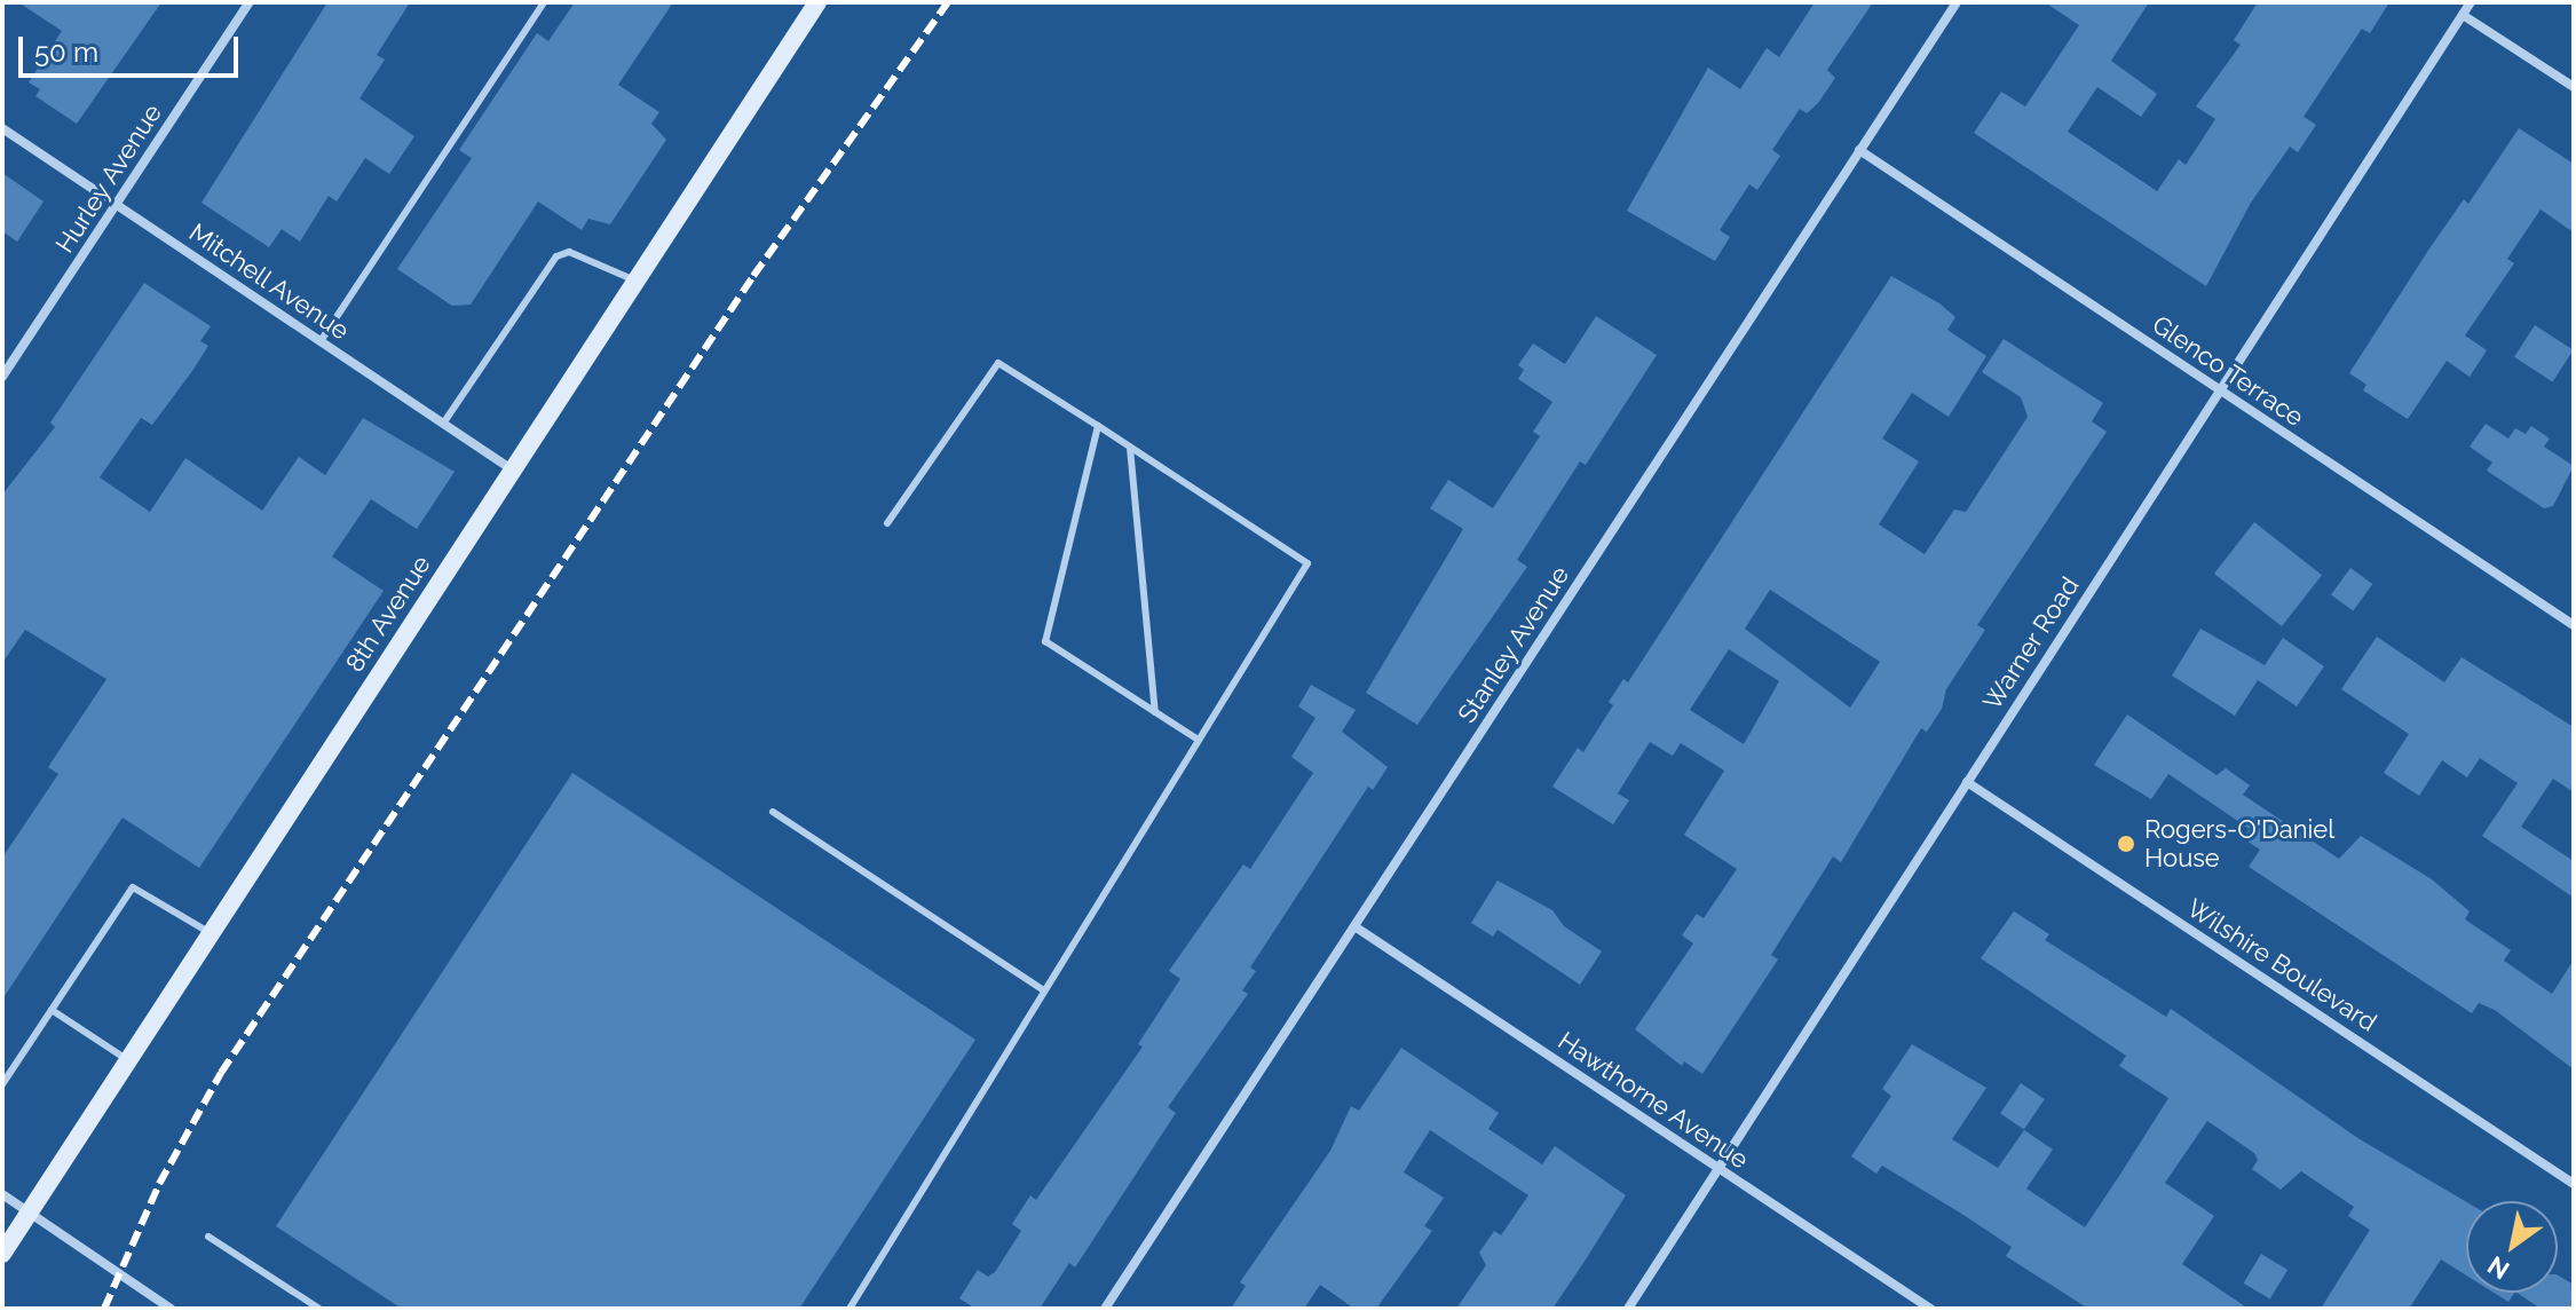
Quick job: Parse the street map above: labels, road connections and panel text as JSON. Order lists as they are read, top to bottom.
{
  "streets": {
    "main road": ["8th Avenue"],
    "street": [
      "Hurley Avenue",
      "Mitchell Avenue",
      "Glenco Terrace",
      "Warner Road",
      "Stanley Avenue",
      "Wilshire Boulevard",
      "Hawthorne Avenue"
    ]
  },
  "crossings": [
    ["Hurley Avenue", "Mitchell Avenue"],
    ["Mitchell Avenue", "8th Avenue"],
    ["Glenco Terrace", "Warner Road"],
    ["Glenco Terrace", "Stanley Avenue"],
    ["Warner Road", "Wilshire Boulevard"],
    ["Warner Road", "Hawthorne Avenue"],
    ["Stanley Avenue", "Hawthorne Avenue"]
  ],
  "places": ["Rogers-O'Daniel House"],
  "scale_bar": "50 m",
  "north": "bottom left"
}
